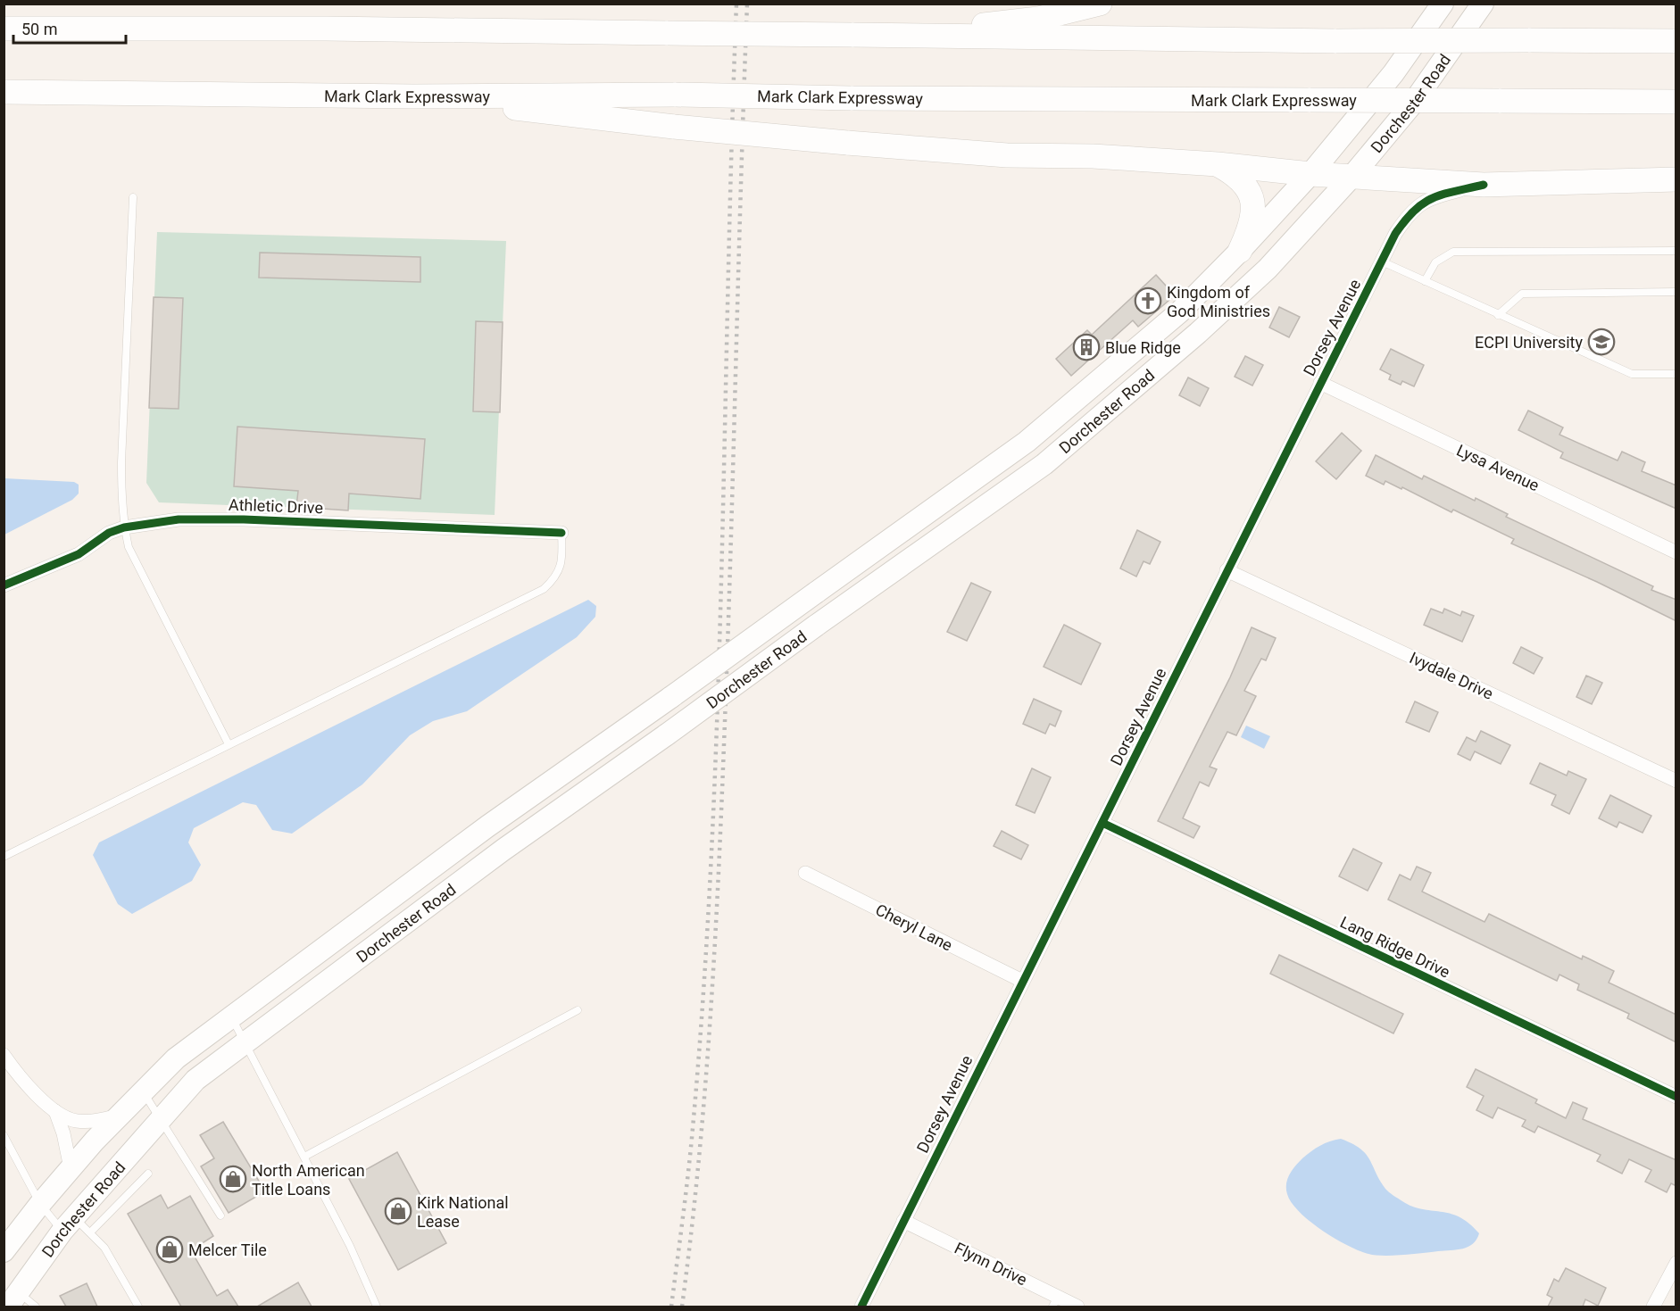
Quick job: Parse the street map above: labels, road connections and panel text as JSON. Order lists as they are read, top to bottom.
{
  "streets": {
    "highway": ["Mark Clark Expressway"],
    "main road": ["Dorchester Road"],
    "street": [
      "Dorsey Avenue",
      "Lysa Avenue",
      "Athletic Drive",
      "Ivydale Drive",
      "Cheryl Lane",
      "Lang Ridge Drive",
      "Flynn Drive"
    ]
  },
  "crossings": [
    ["Dorsey Avenue", "Lysa Avenue"],
    ["Dorsey Avenue", "Ivydale Drive"],
    ["Dorsey Avenue", "Cheryl Lane"],
    ["Dorsey Avenue", "Lang Ridge Drive"],
    ["Dorsey Avenue", "Flynn Drive"]
  ],
  "places": {
    "church": ["Kingdom of God Ministries"],
    "school or university": ["ECPI University"],
    "building": ["Blue Ridge"],
    "shop": ["North American Title Loans", "Kirk National Lease", "Melcer Tile"]
  },
  "scale_bar": "50 m"
}
